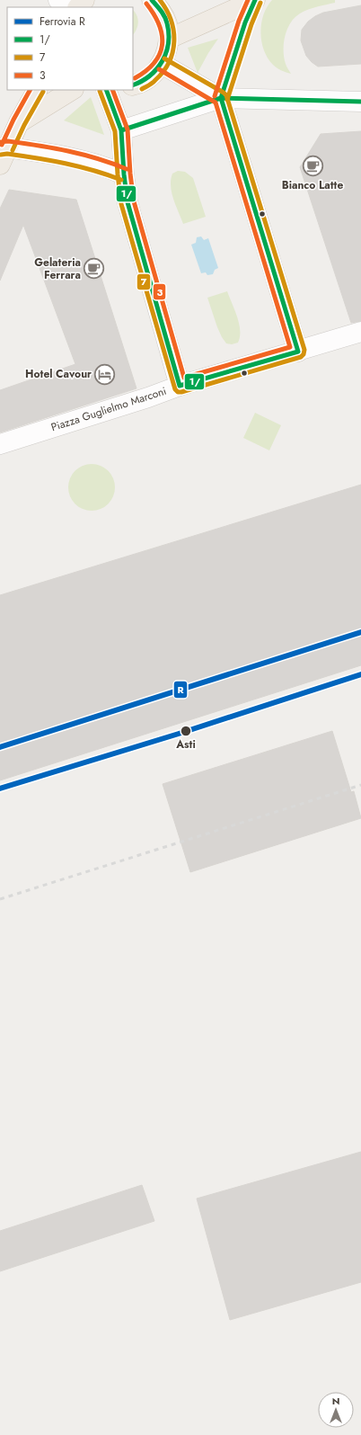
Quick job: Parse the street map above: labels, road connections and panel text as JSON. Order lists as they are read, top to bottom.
{
  "streets": {
    "street": ["Piazza Guglielmo Marconi"]
  },
  "places": {
    "cafe": ["Bianco Latte", "Gelateria Ferrara"],
    "hotel": ["Hotel Cavour"],
    "other": ["Asti"]
  },
  "lines": [
    "transit line 1/",
    "transit line 7",
    "transit line 3",
    "rail line R"
  ],
  "legend": [
    "Ferrovia R",
    "1/",
    "7",
    "3"
  ],
  "north": "top"
}
